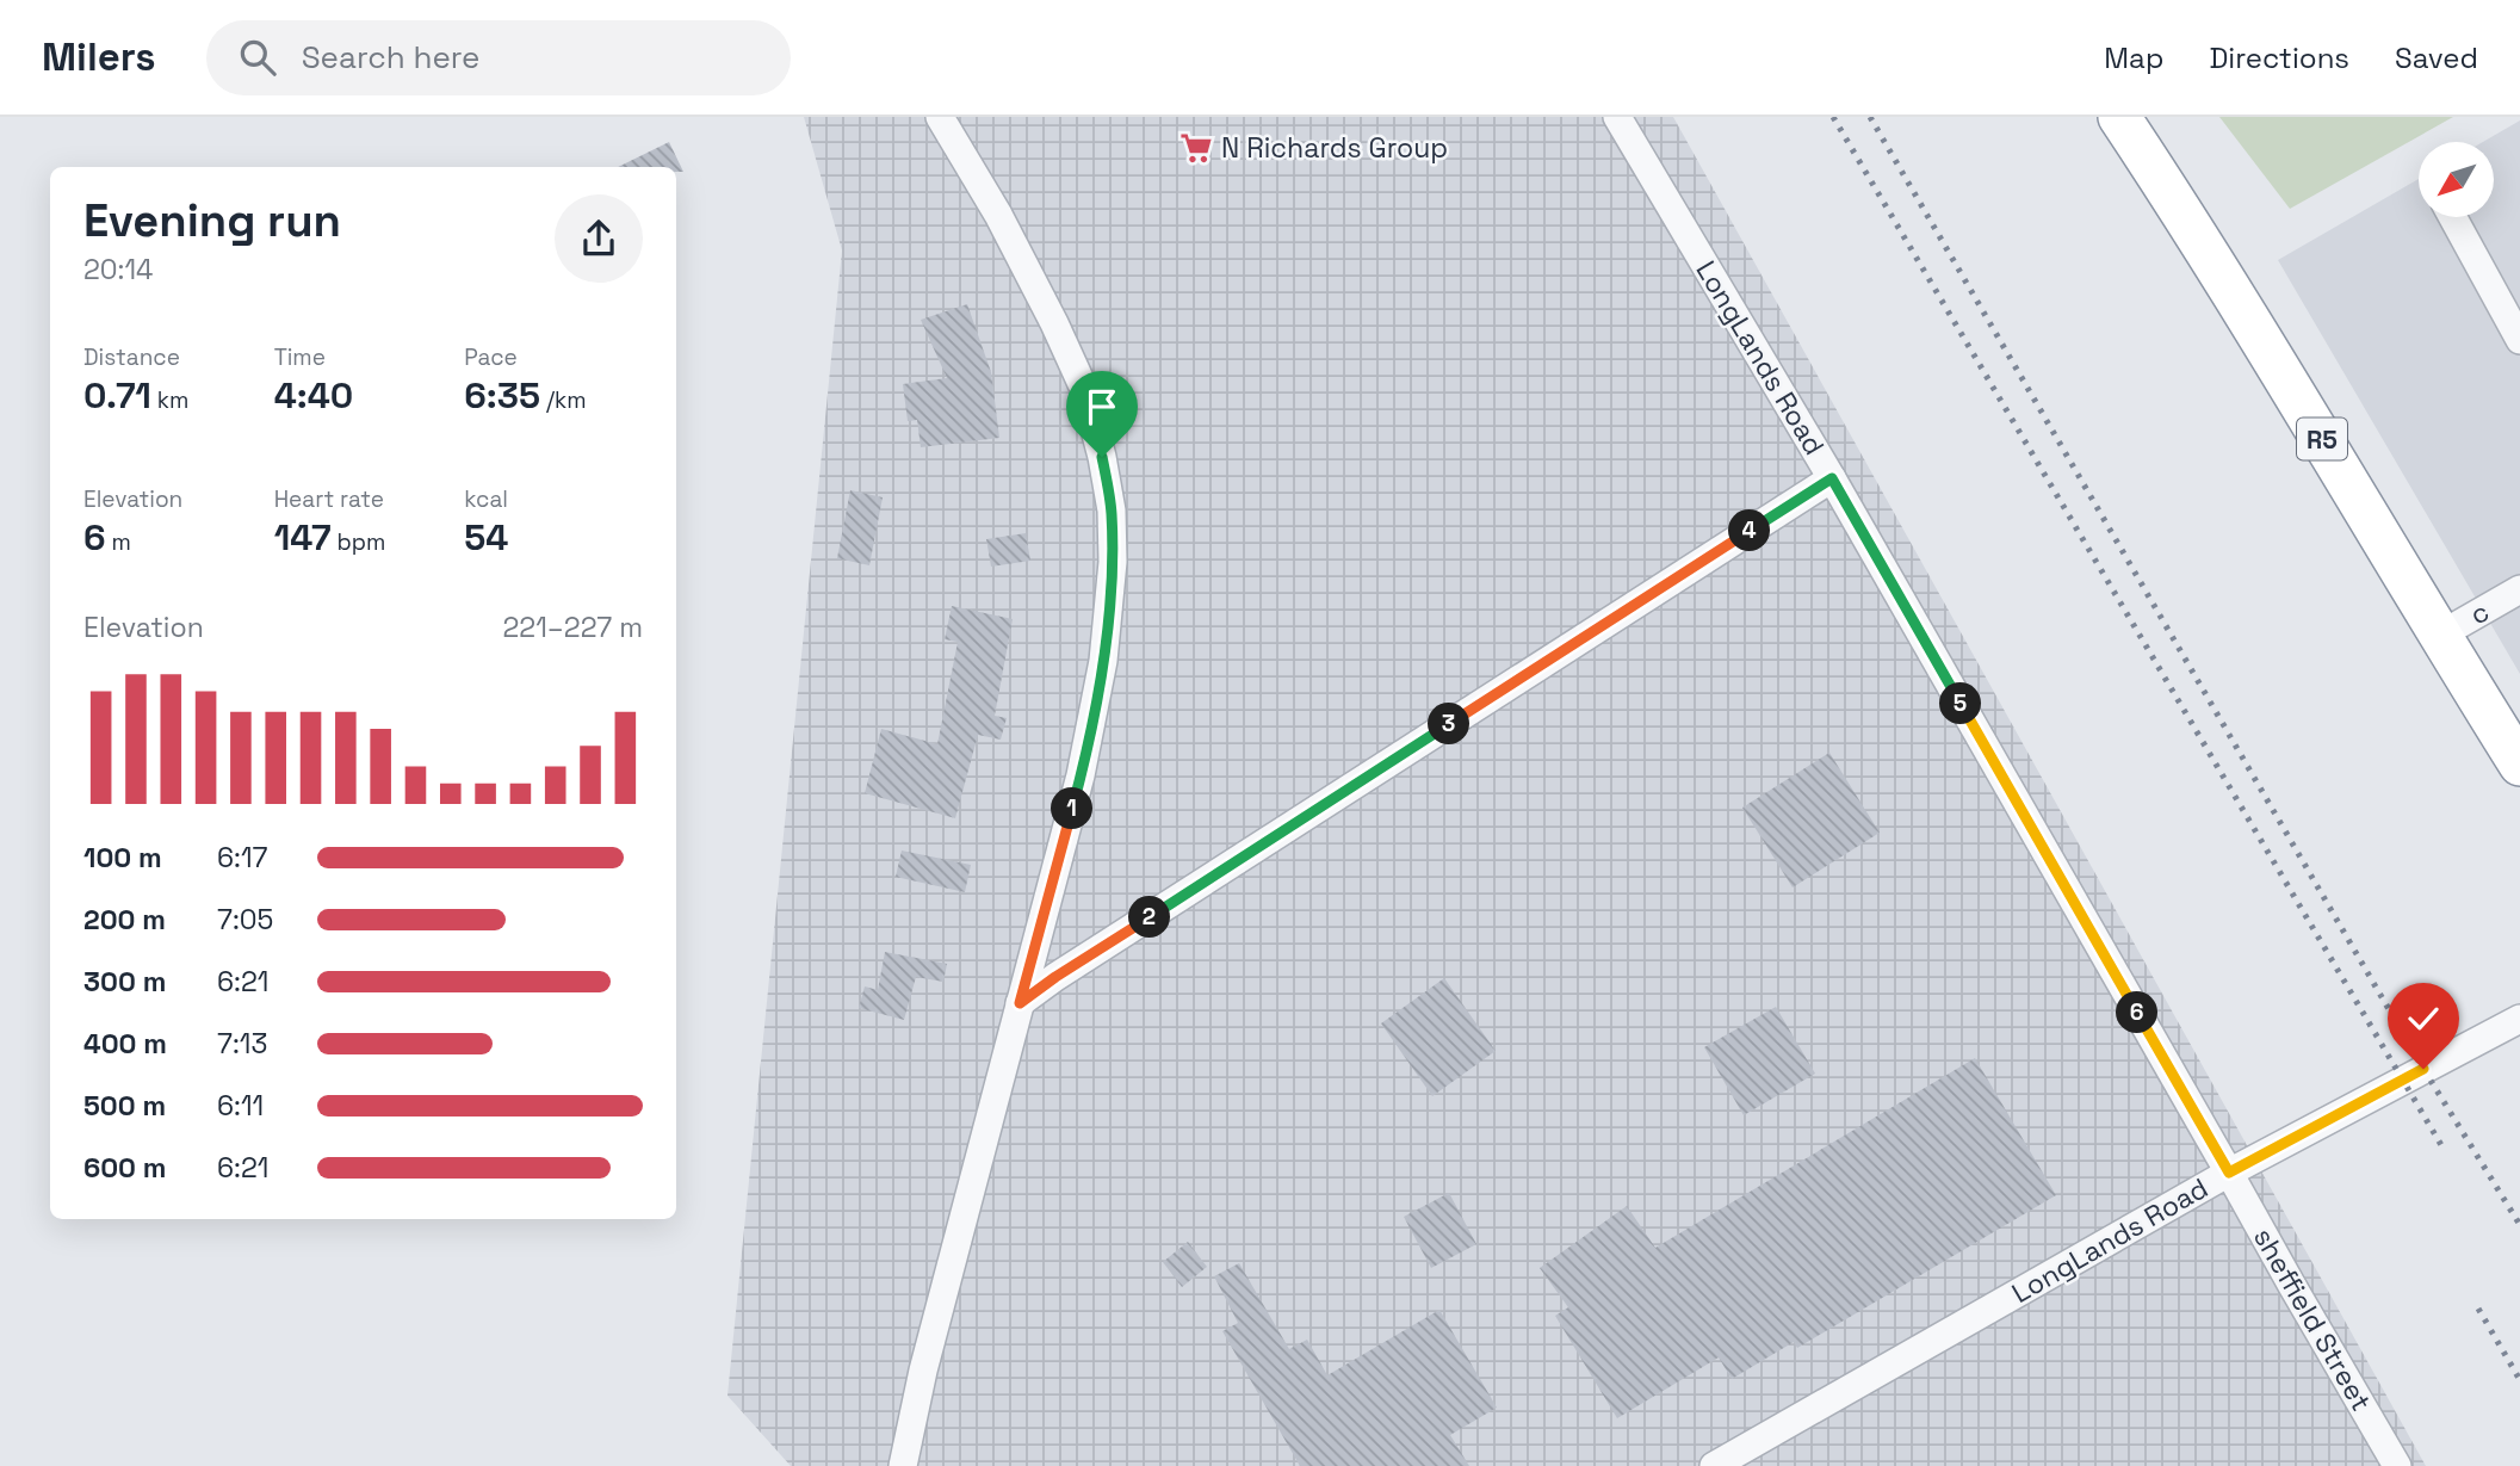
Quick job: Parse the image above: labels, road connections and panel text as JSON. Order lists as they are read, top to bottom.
{
  "streets": {
    "highway": ["R5"],
    "street": ["LongLands Road", "c", "sheffield Street"]
  },
  "crossings": [
    ["LongLands Road", "sheffield Street"],
    ["R5", "c"]
  ],
  "places": {
    "supermarket": ["N Richards Group"]
  },
  "north": "bottom left",
  "page": {
    "header": "Milers",
    "search": "Search here",
    "nav": ["Map", "Directions", "Saved"],
    "heading": ["Evening run", "20:14"],
    "stats": [
      ["Distance", "0.71 km"],
      ["Time", "4:40"],
      ["Pace", "6:35 /km"],
      ["Elevation", "6 m"],
      ["Heart rate", "147 bpm"],
      ["kcal", "54"]
    ],
    "pins": [
      "4",
      "5",
      "3",
      "1",
      "2",
      "6"
    ],
    "chart": ["Elevation", "221–227 m"],
    "list": [
      {
        "name": "100 m",
        "note": "6:17"
      },
      {
        "name": "200 m",
        "note": "7:05"
      },
      {
        "name": "300 m",
        "note": "6:21"
      },
      {
        "name": "400 m",
        "note": "7:13"
      },
      {
        "name": "500 m",
        "note": "6:11"
      },
      {
        "name": "600 m",
        "note": "6:21"
      }
    ]
  }
}
